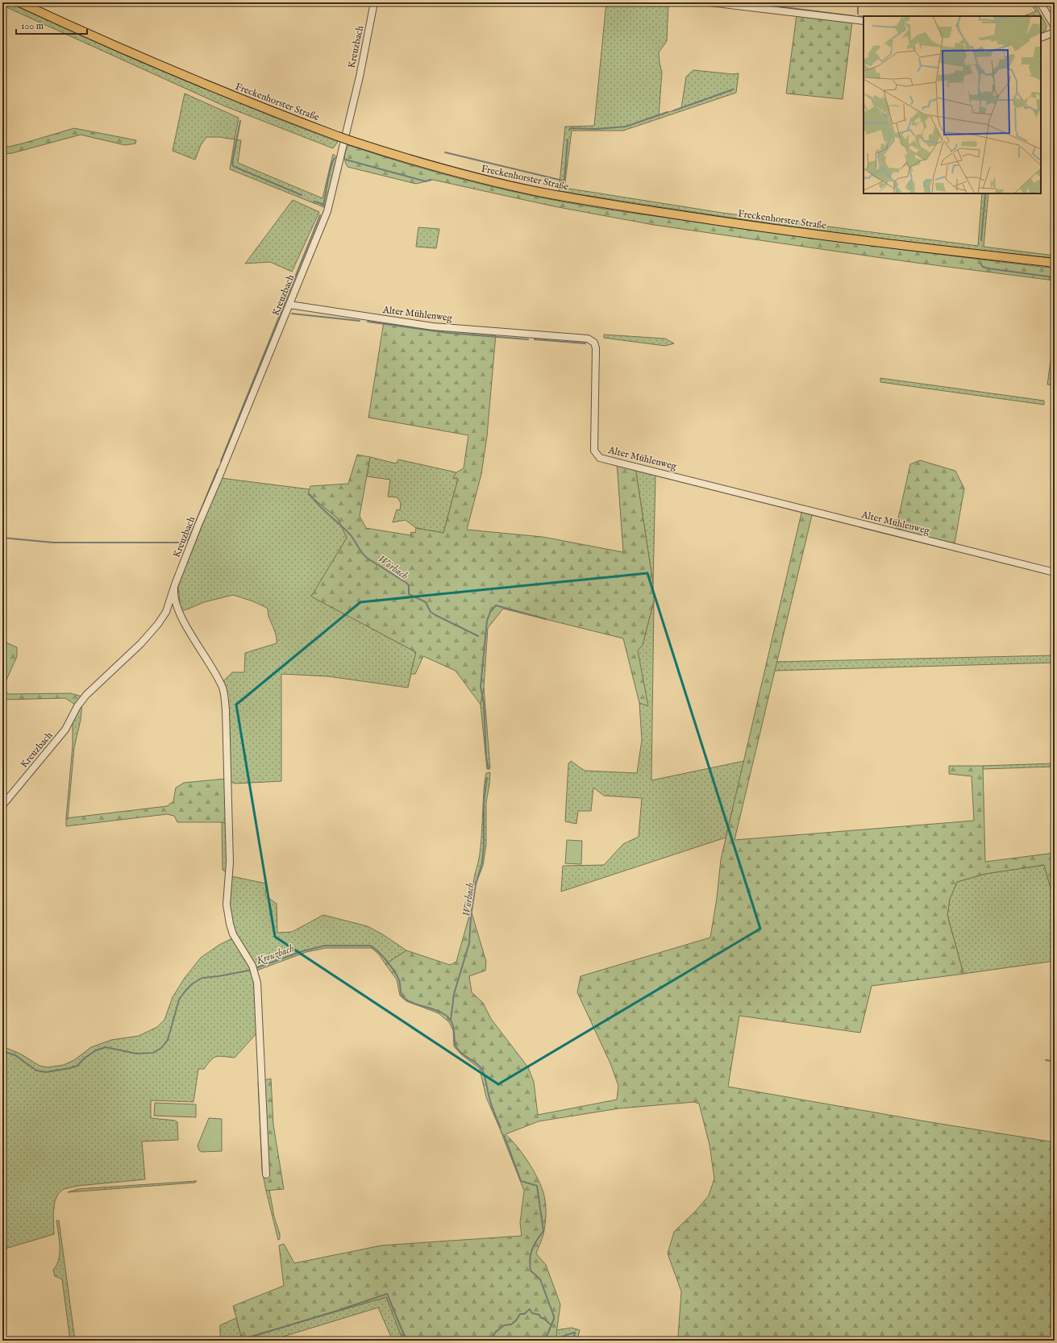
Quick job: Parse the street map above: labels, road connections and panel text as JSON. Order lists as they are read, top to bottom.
{
  "streets": {
    "main road": ["Freckenhorster Straße"],
    "street": ["Kreuzbach", "Alter Mühlenweg"]
  },
  "crossings": [
    ["Kreuzbach", "Alter Mühlenweg"]
  ],
  "water": ["Wörbach", "Kreuzbach"],
  "scale_bar": "100 m"
}
